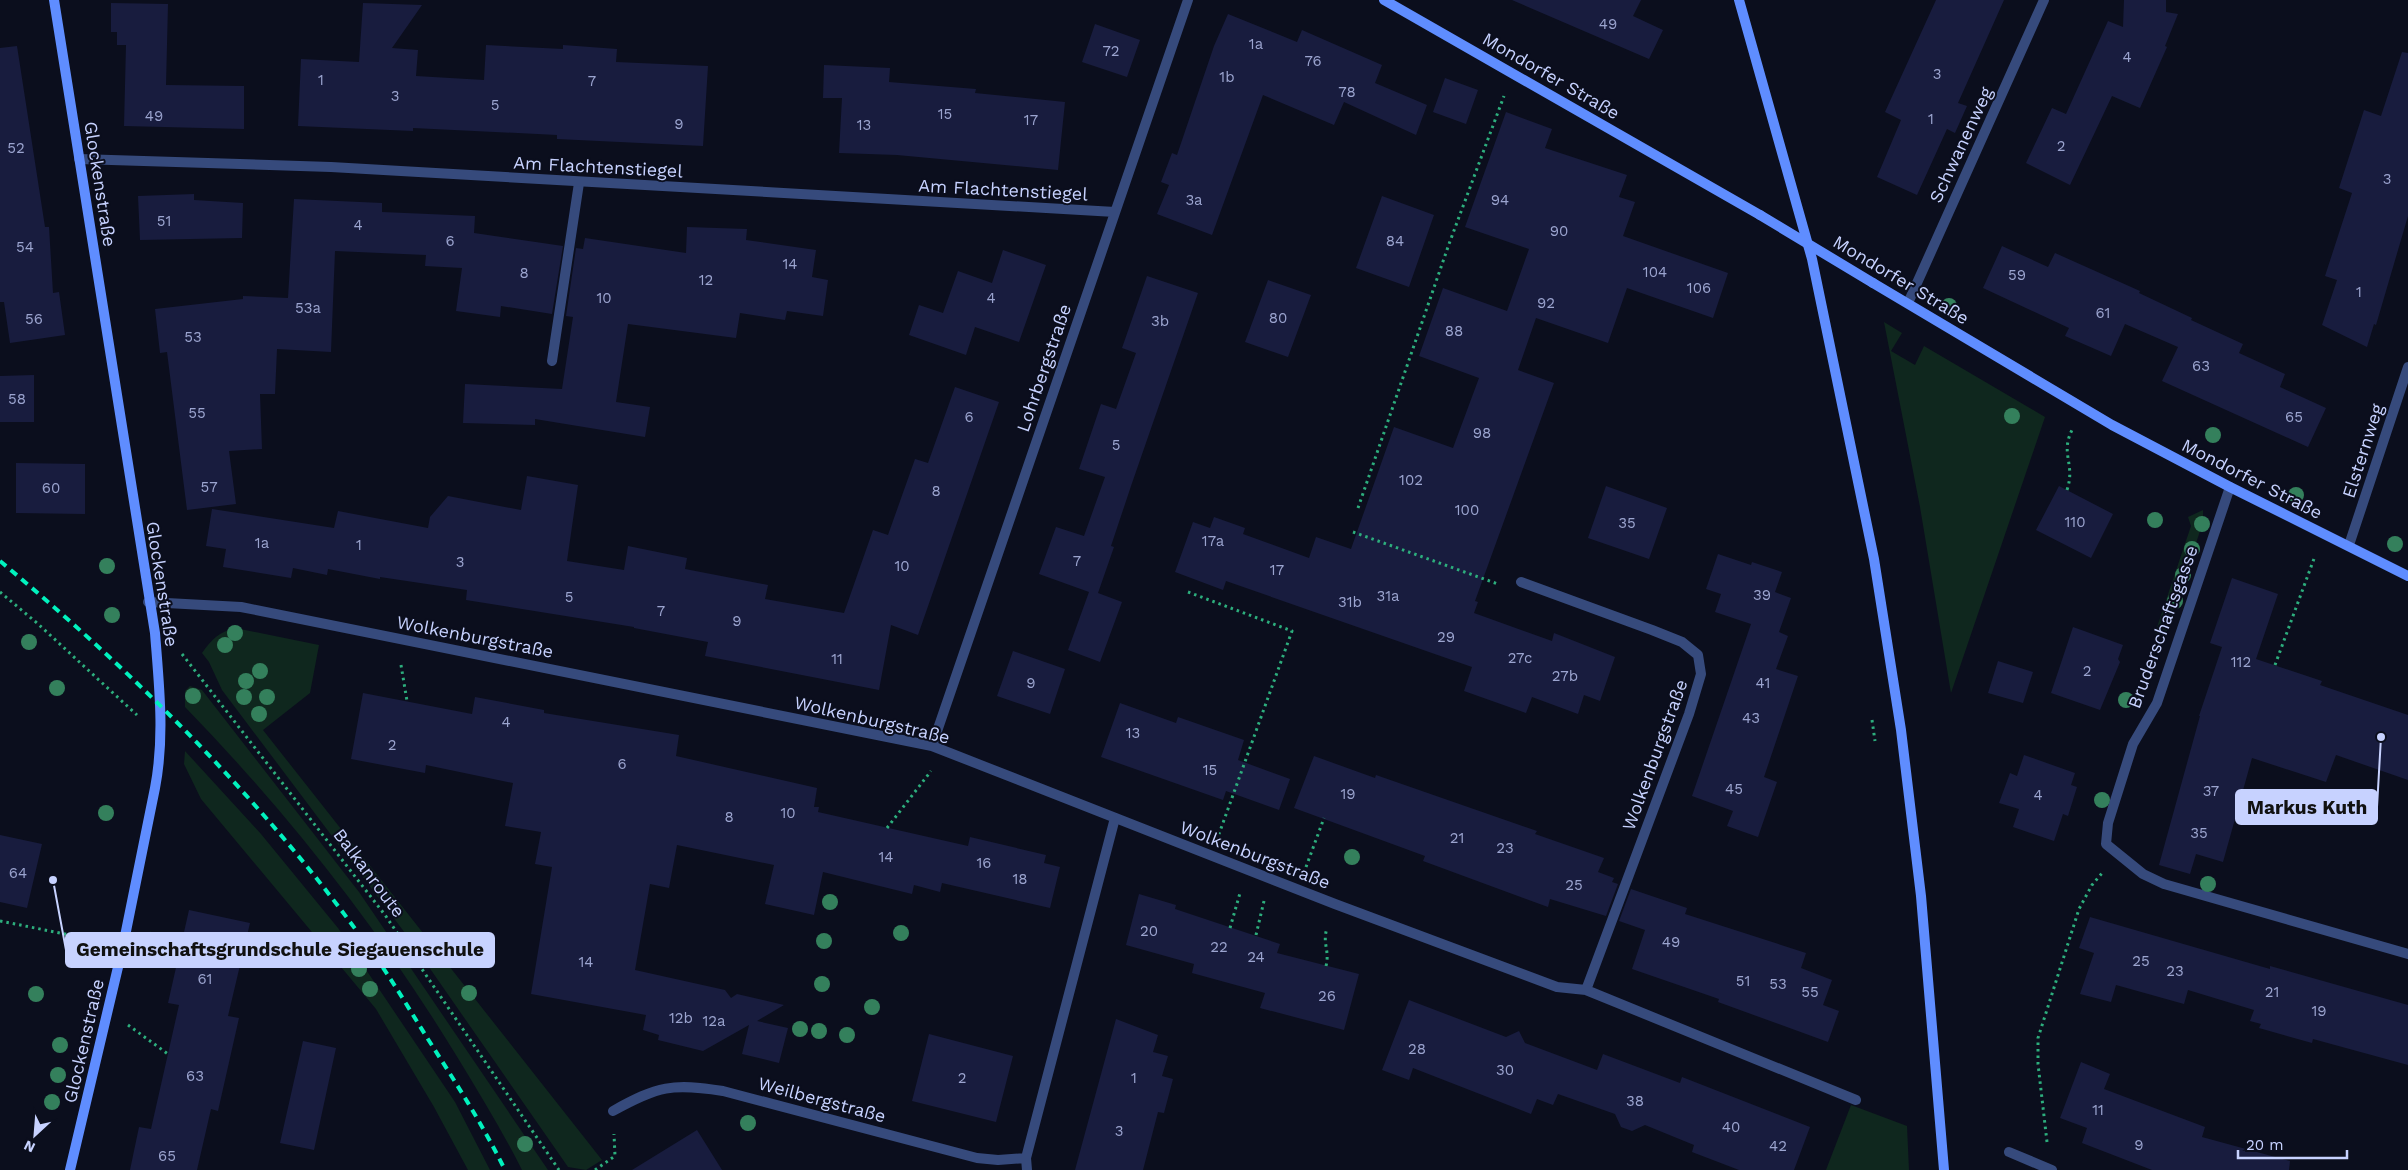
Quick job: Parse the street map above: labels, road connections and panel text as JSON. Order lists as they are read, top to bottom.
{
  "streets": {
    "street": [
      "Mondorfer Straße",
      "Schwanenweg",
      "Am Flachtenstiegel",
      "Glockenstraße",
      "Lohrbergstraße",
      "Elsternweg",
      "Bruderschaftsgasse",
      "Wolkenburgstraße",
      "Weilbergstraße"
    ],
    "path": ["Balkanroute"]
  },
  "crossings": [
    ["Mondorfer Straße", "Schwanenweg"],
    ["Mondorfer Straße", "Elsternweg"],
    ["Mondorfer Straße", "Bruderschaftsgasse"],
    ["Am Flachtenstiegel", "Glockenstraße"],
    ["Am Flachtenstiegel", "Lohrbergstraße"],
    ["Glockenstraße", "Wolkenburgstraße"],
    ["Glockenstraße", "Balkanroute"],
    ["Lohrbergstraße", "Wolkenburgstraße"]
  ],
  "places": ["Markus Kuth", "Gemeinschaftsgrundschule Siegauenschule"],
  "house_numbers": [
    "49",
    "1a",
    "72",
    "4",
    "76",
    "3",
    "1b",
    "1",
    "7",
    "78",
    "3",
    "5",
    "15",
    "49",
    "1",
    "17",
    "9",
    "13",
    "2",
    "52",
    "3",
    "3a",
    "94",
    "51",
    "4",
    "90",
    "6",
    "84",
    "54",
    "14",
    "104",
    "8",
    "59",
    "12",
    "106",
    "1",
    "10",
    "4",
    "92",
    "53a",
    "61",
    "80",
    "56",
    "3b",
    "88",
    "53",
    "63",
    "58",
    "55",
    "6",
    "65",
    "98",
    "5",
    "102",
    "57",
    "60",
    "8",
    "100",
    "110",
    "35",
    "17a",
    "1a",
    "1",
    "7",
    "3",
    "10",
    "17",
    "39",
    "31a",
    "5",
    "31b",
    "7",
    "9",
    "29",
    "27c",
    "11",
    "112",
    "2",
    "27b",
    "9",
    "41",
    "43",
    "4",
    "13",
    "2",
    "6",
    "15",
    "45",
    "37",
    "19",
    "4",
    "10",
    "8",
    "35",
    "21",
    "23",
    "14",
    "16",
    "64",
    "18",
    "25",
    "20",
    "49",
    "22",
    "24",
    "25",
    "14",
    "23",
    "61",
    "51",
    "53",
    "55",
    "21",
    "26",
    "19",
    "12b",
    "12a",
    "28",
    "30",
    "63",
    "2",
    "1",
    "38",
    "11",
    "40",
    "3",
    "9",
    "42",
    "65"
  ],
  "scale_bar": "20 m",
  "north": "bottom left"
}
